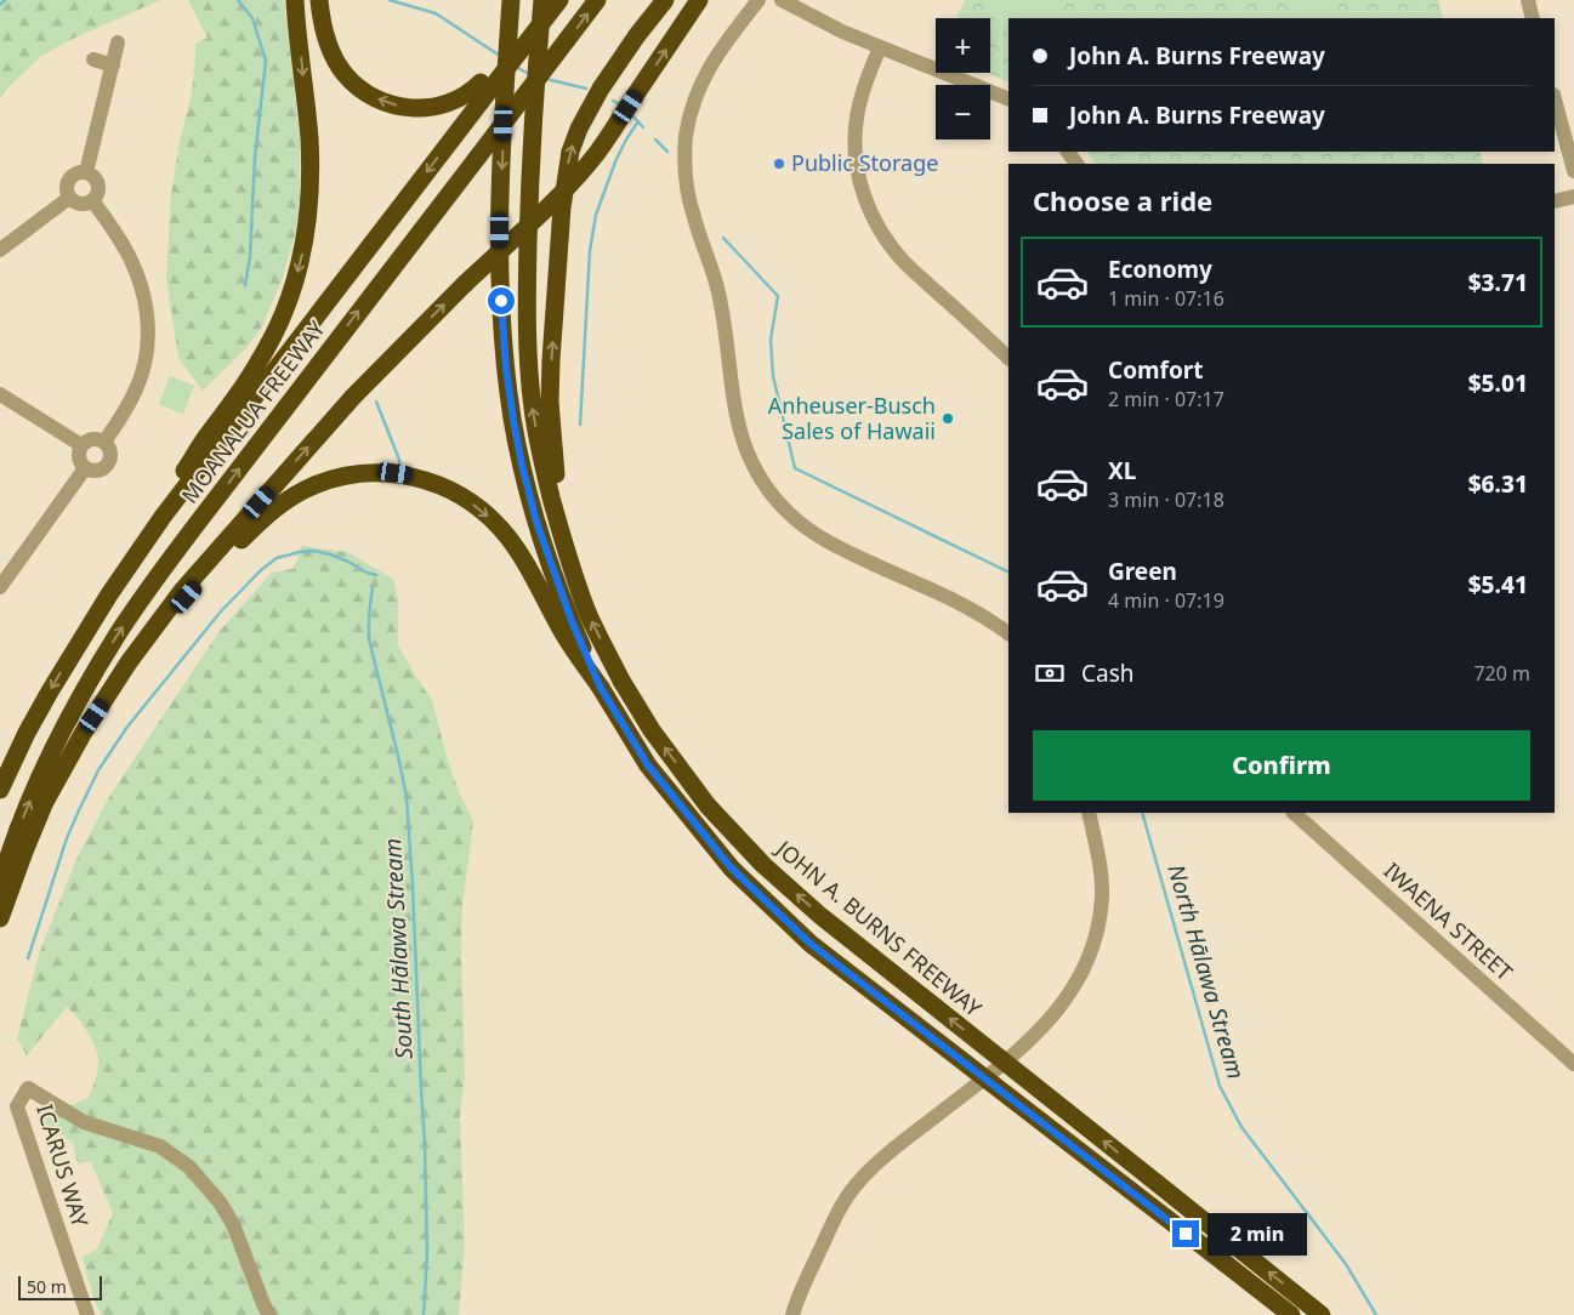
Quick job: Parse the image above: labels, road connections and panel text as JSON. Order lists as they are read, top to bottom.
{
  "streets": {
    "highway": ["MOANALUA FREEWAY", "JOHN A. BURNS FREEWAY"],
    "street": ["IWAENA STREET", "ICARUS WAY"]
  },
  "water": ["South Hālawa Stream", "North Hālawa Stream"],
  "places": ["Public Storage", "Anheuser-Busch Sales of Hawaii"],
  "scale_bar": "50 m",
  "page": {
    "map_buttons": ["+", "−"],
    "banner": ["John A. Burns Freeway", "John A. Burns Freeway"],
    "heading": "Choose a ride",
    "list": [
      {
        "name": "Economy",
        "note": "1 min · 07:16",
        "value": "$3.71"
      },
      {
        "name": "Comfort",
        "note": "2 min · 07:17",
        "value": "$5.01"
      },
      {
        "name": "XL",
        "note": "3 min · 07:18",
        "value": "$6.31"
      },
      {
        "name": "Green",
        "note": "4 min · 07:19",
        "value": "$5.41"
      }
    ],
    "pay": ["Cash", "720 m"],
    "buttons": "Confirm",
    "bubble": "2 min",
    "scale": "50 m"
  }
}
